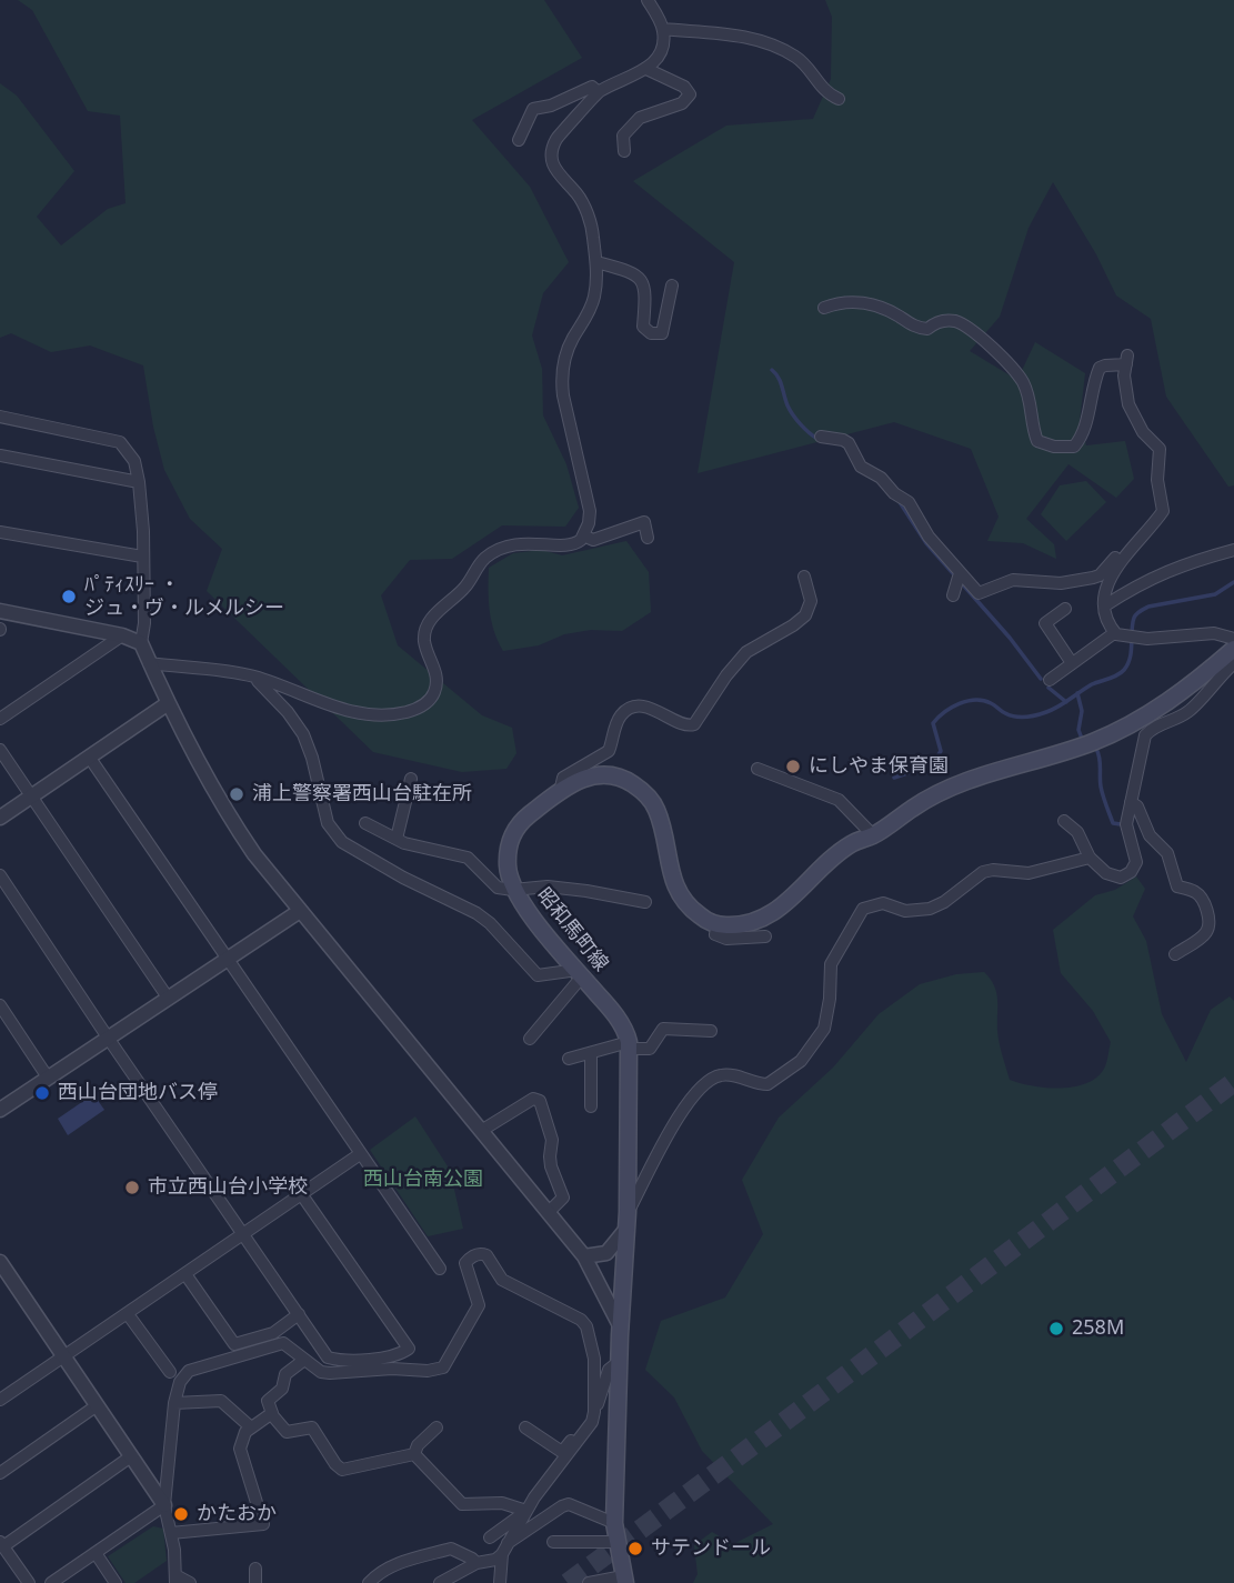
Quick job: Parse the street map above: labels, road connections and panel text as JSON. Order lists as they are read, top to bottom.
{
  "streets": {
    "main road": ["昭和馬町線"]
  },
  "parks": ["西山台南公園"],
  "places": [
    "ﾊﾟﾃｨｽﾘｰ ・ ジュ・ヴ・ルメルシー",
    "にしやま保育園",
    "浦上警察署西山台駐在所",
    "西山台団地バス停",
    "市立西山台小学校",
    "258M",
    "かたおか",
    "サテンドール"
  ]
}
